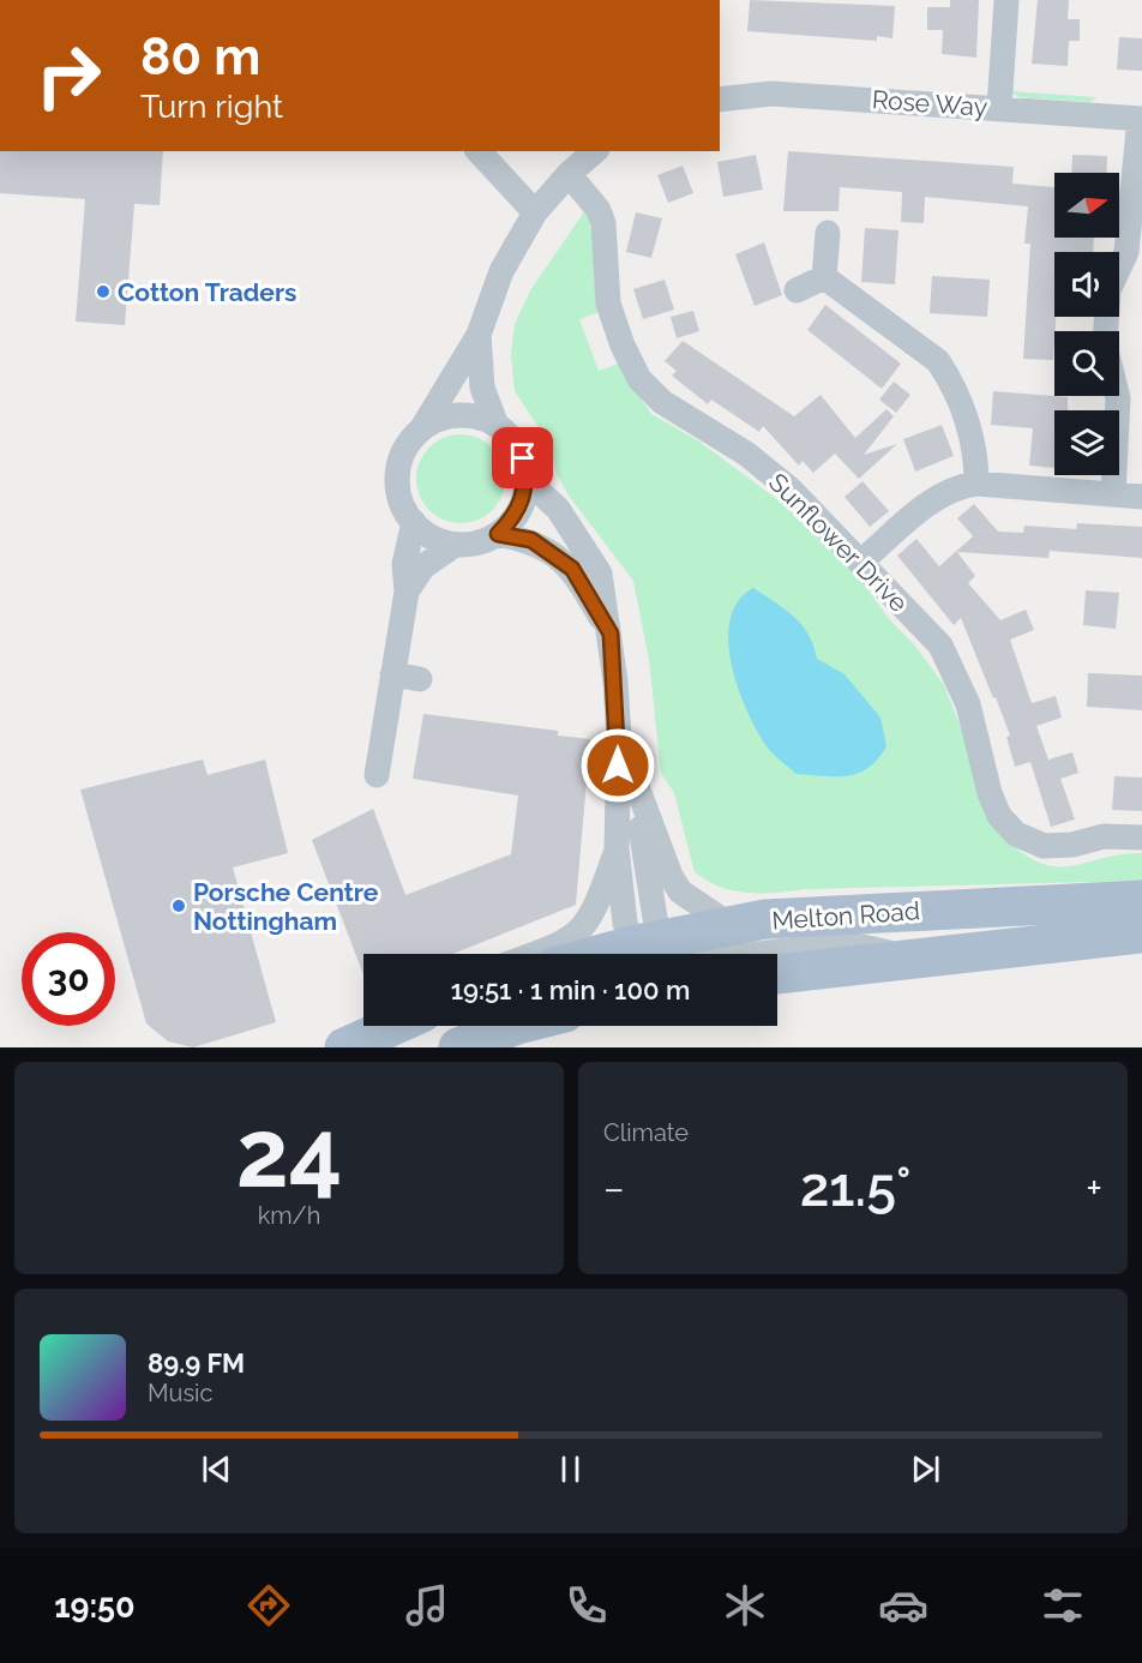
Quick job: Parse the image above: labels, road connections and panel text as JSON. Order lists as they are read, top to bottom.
{
  "streets": {
    "main road": ["Melton Road"],
    "street": ["Rose Way", "Sunflower Drive"]
  },
  "places": ["Cotton Traders", "Porsche Centre Nottingham"],
  "north": "right",
  "page": {
    "turn": ["80 m", "Turn right"],
    "limit": "30",
    "trip": "19:51 · 1 min · 100 m",
    "tile": [
      ["24", "km/h"],
      "Climate"
    ],
    "heat": ["−", "21.5°", "+"],
    "song": ["89.9 FM", "Music"],
    "tabs": "19:50"
  }
}
